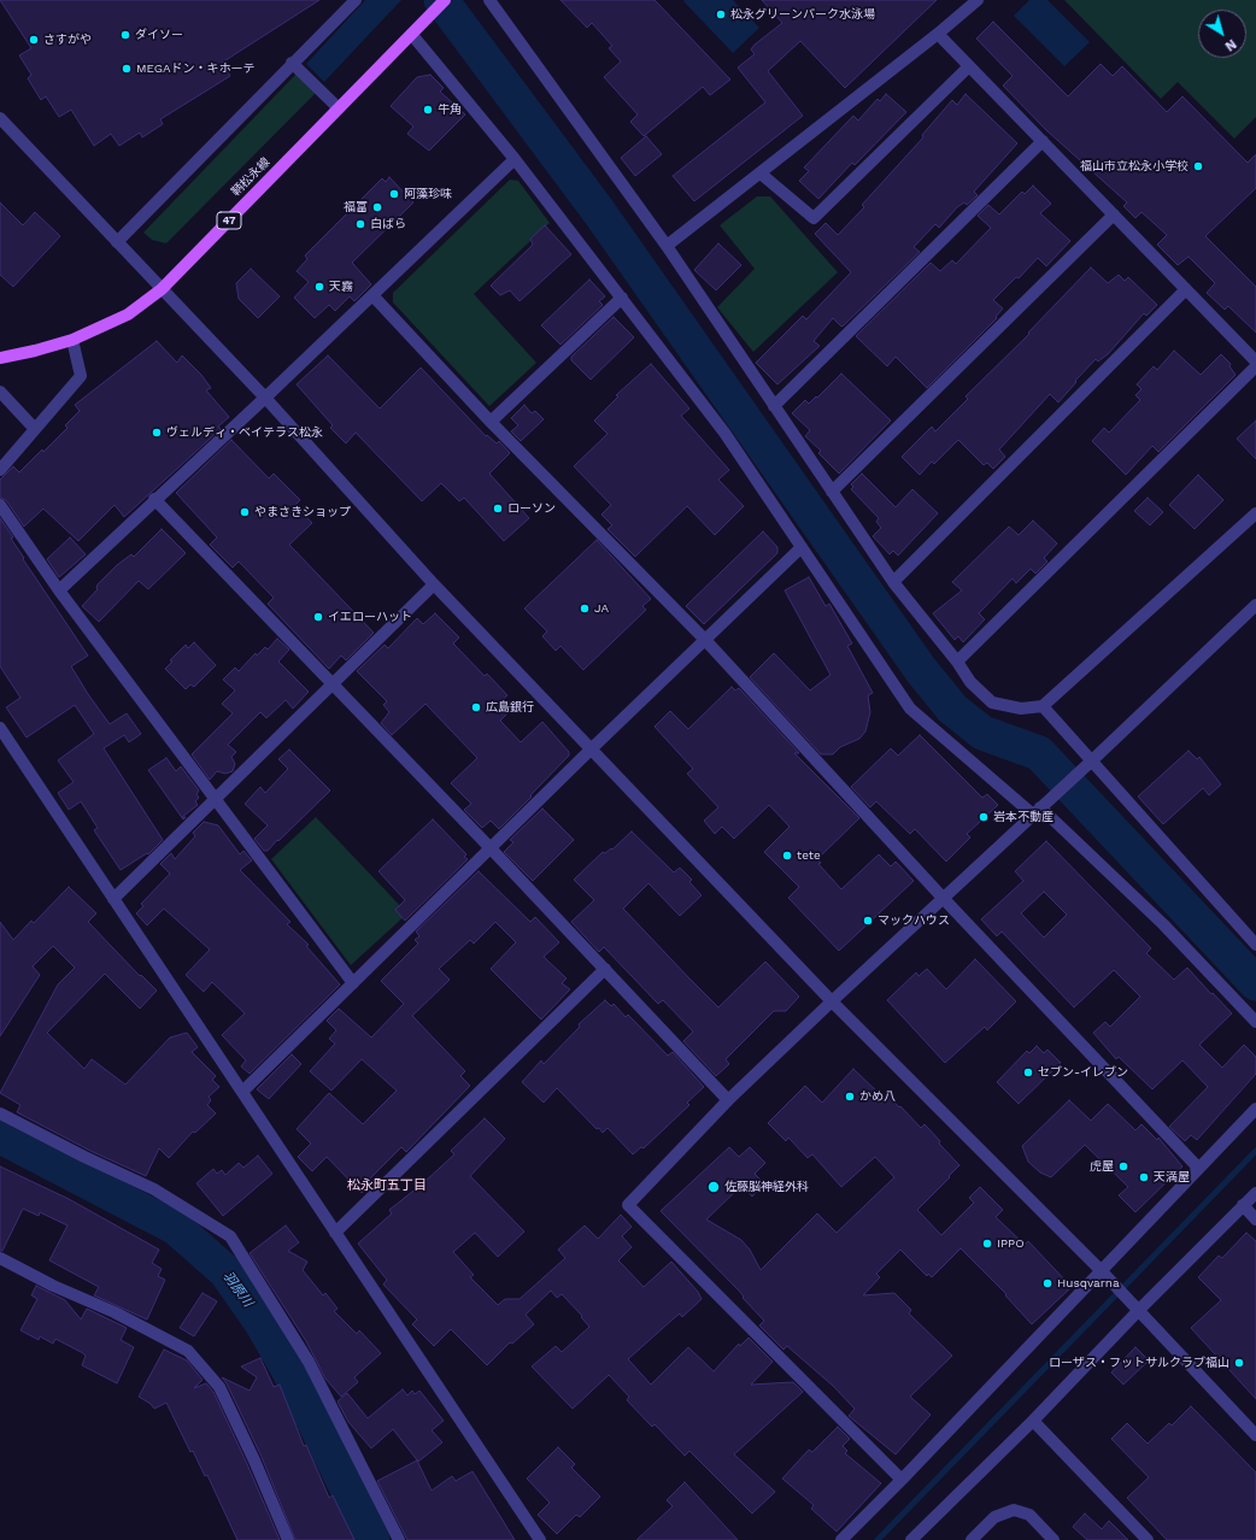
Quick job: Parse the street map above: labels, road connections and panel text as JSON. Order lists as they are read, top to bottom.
{
  "streets": {
    "main road": ["鞆松永線", "47"]
  },
  "districts": ["松永町五丁目"],
  "water": ["羽原川"],
  "places": [
    "松永グリーンパーク水泳場",
    "ダイソー",
    "さすがや",
    "MEGAドン・キホーテ",
    "牛角",
    "福山市立松永小学校",
    "阿藻珍味",
    "福富",
    "白ばら",
    "天霧",
    "ヴェルディ・ベイテラス松永",
    "ローソン",
    "やまさきショップ",
    "JA",
    "イエローハット",
    "広島銀行",
    "岩本不動産",
    "tete",
    "マックハウス",
    "セブン-イレブン",
    "かめ八",
    "虎屋",
    "天満屋",
    "佐藤脳神経外科",
    "IPPO",
    "Husqvarna",
    "ローザス・フットサルクラブ福山"
  ],
  "north": "bottom right"
}
